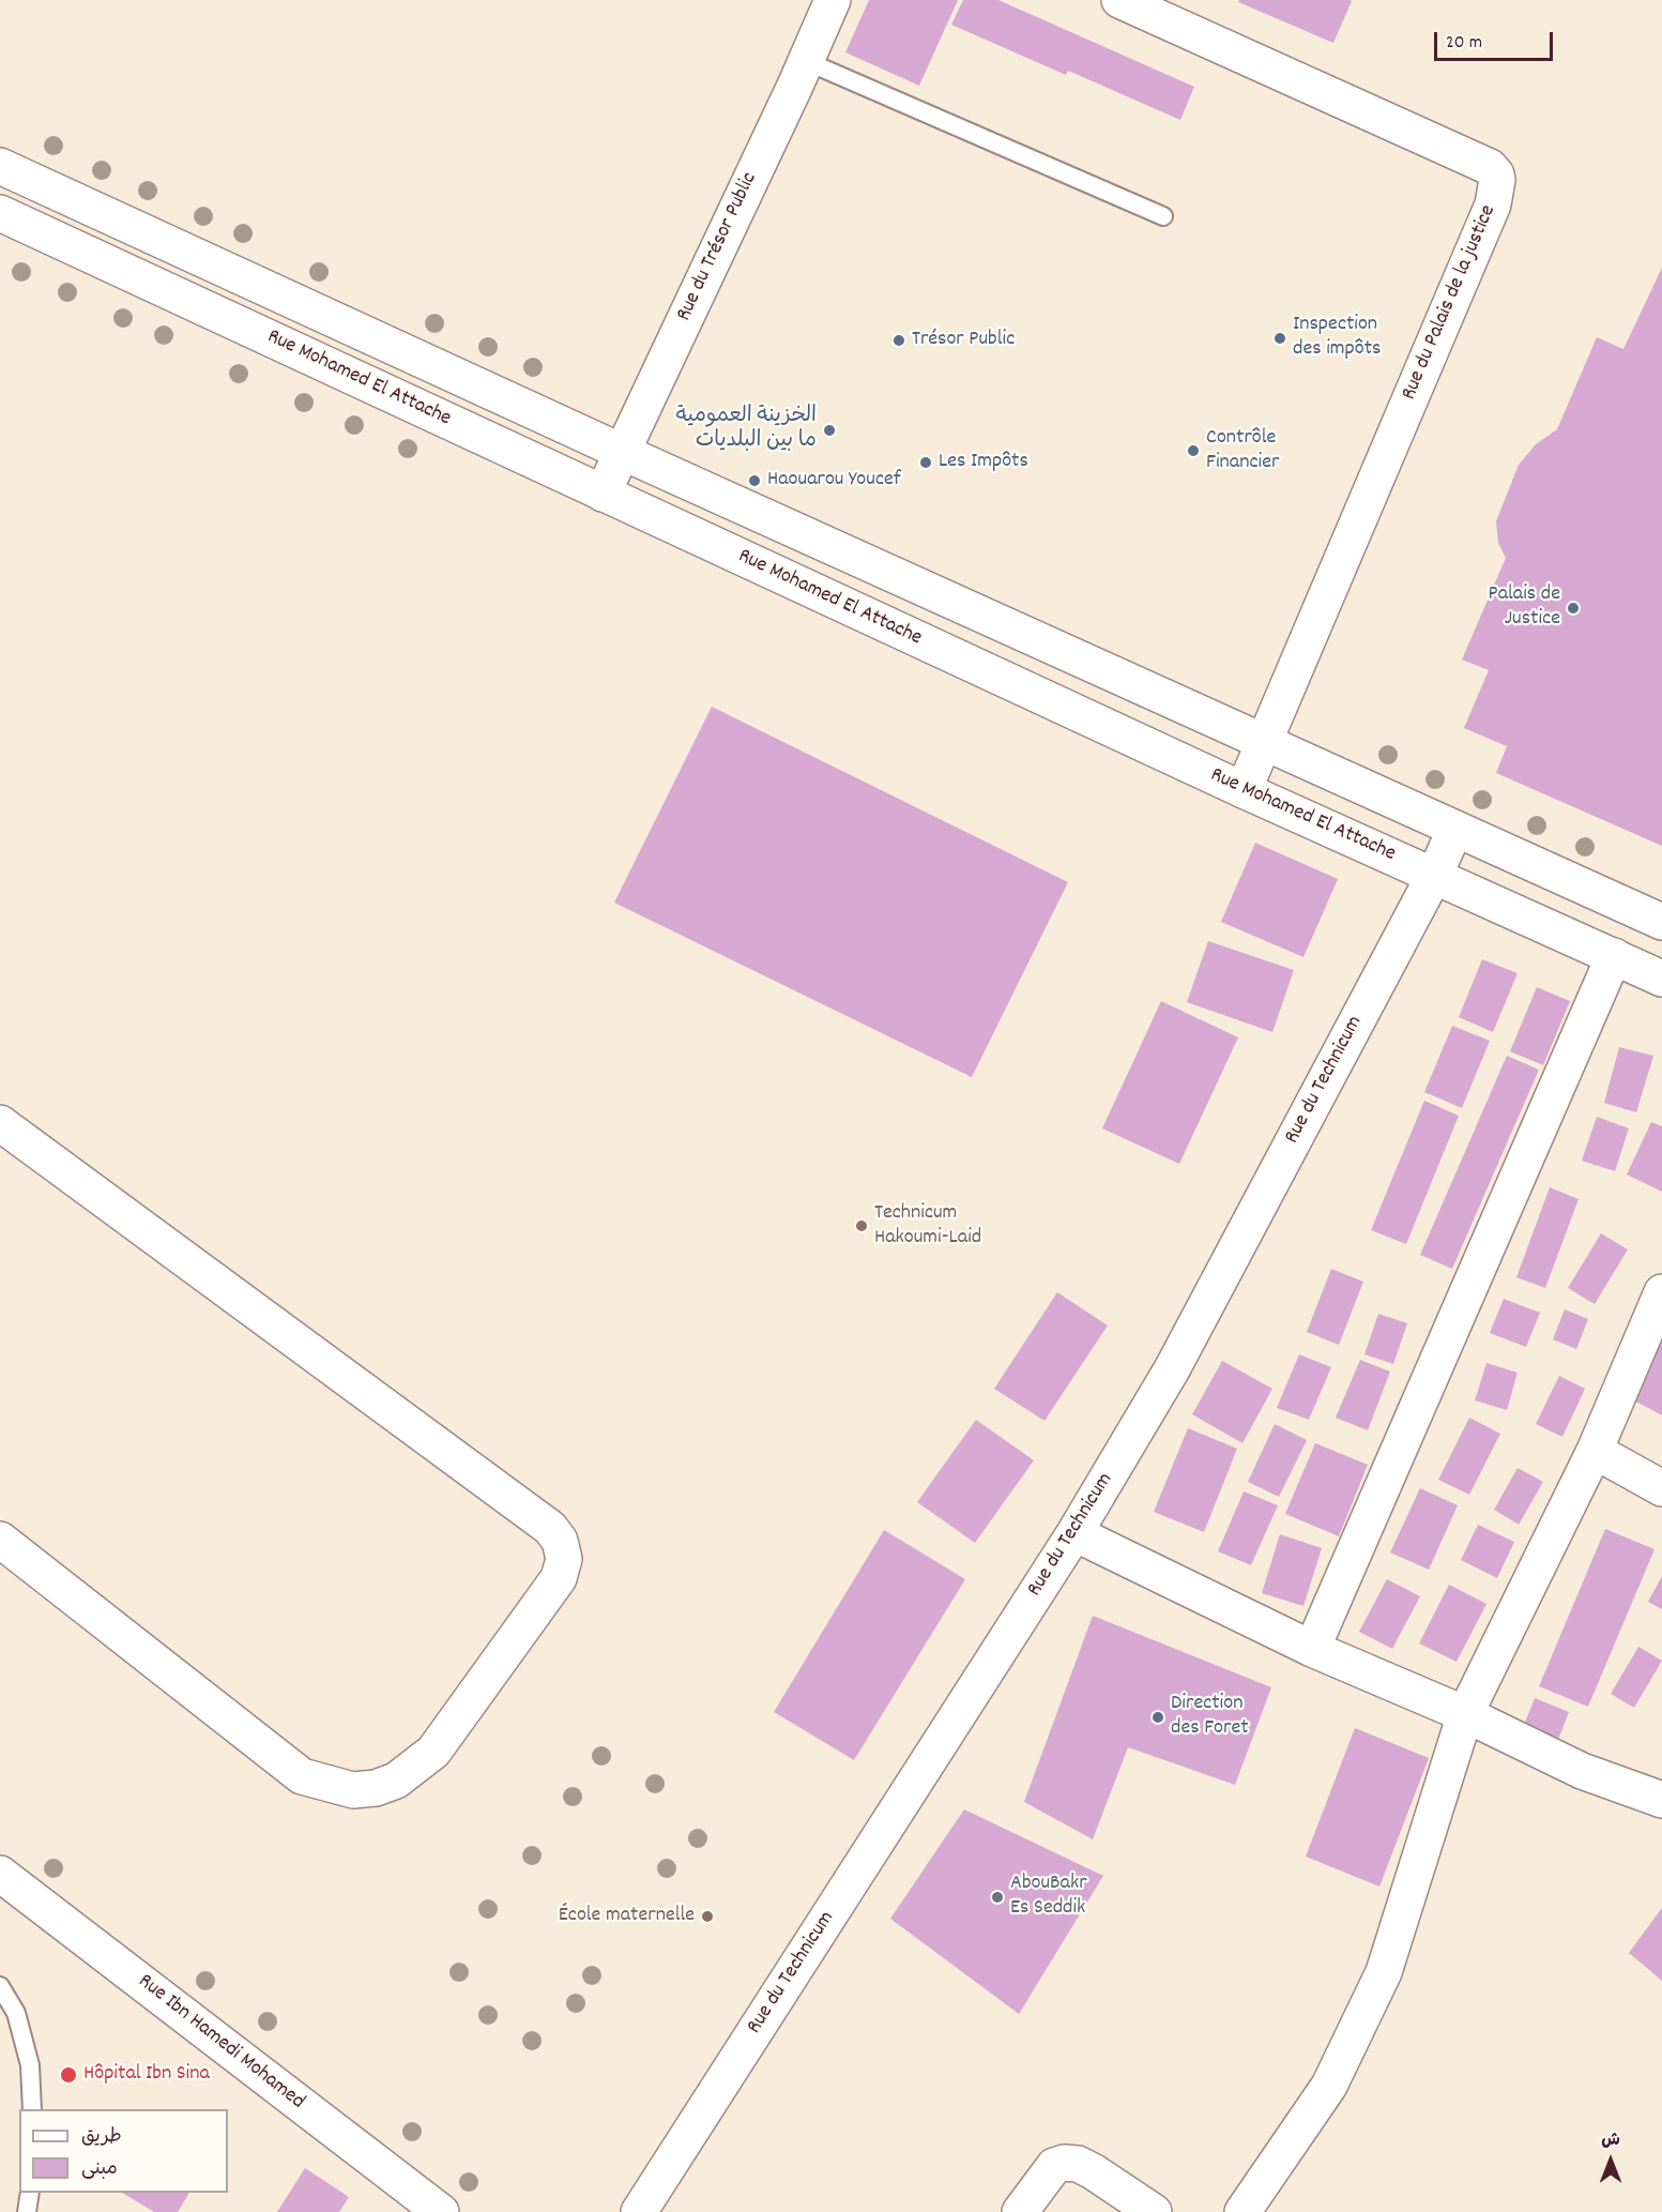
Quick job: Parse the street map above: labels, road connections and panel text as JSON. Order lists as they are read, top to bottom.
{
  "streets": {
    "street": [
      "Rue du Trésor Public",
      "Rue du Palais de la justice",
      "Rue Mohamed El Attache",
      "Rue du Technicum",
      "Rue Ibn Hamedi Mohamed"
    ]
  },
  "crossings": [
    ["Rue du Trésor Public", "Rue Mohamed El Attache"],
    ["Rue du Palais de la justice", "Rue Mohamed El Attache"],
    ["Rue Mohamed El Attache", "Rue du Technicum"]
  ],
  "places": [
    "Inspection des impôts",
    "Trésor Public",
    "الخزينة العمومية ما بين البلديات",
    "Contrôle Financier",
    "Les Impôts",
    "Haouarou Youcef",
    "Palais de Justice",
    "Technicum Hakoumi-Laid",
    "Direction des Foret",
    "AbouBakr Es Seddik",
    "École maternelle",
    "Hôpital Ibn Sina"
  ],
  "legend": ["طريق", "مبنى"],
  "scale_bar": "20 m",
  "north": "top"
}
